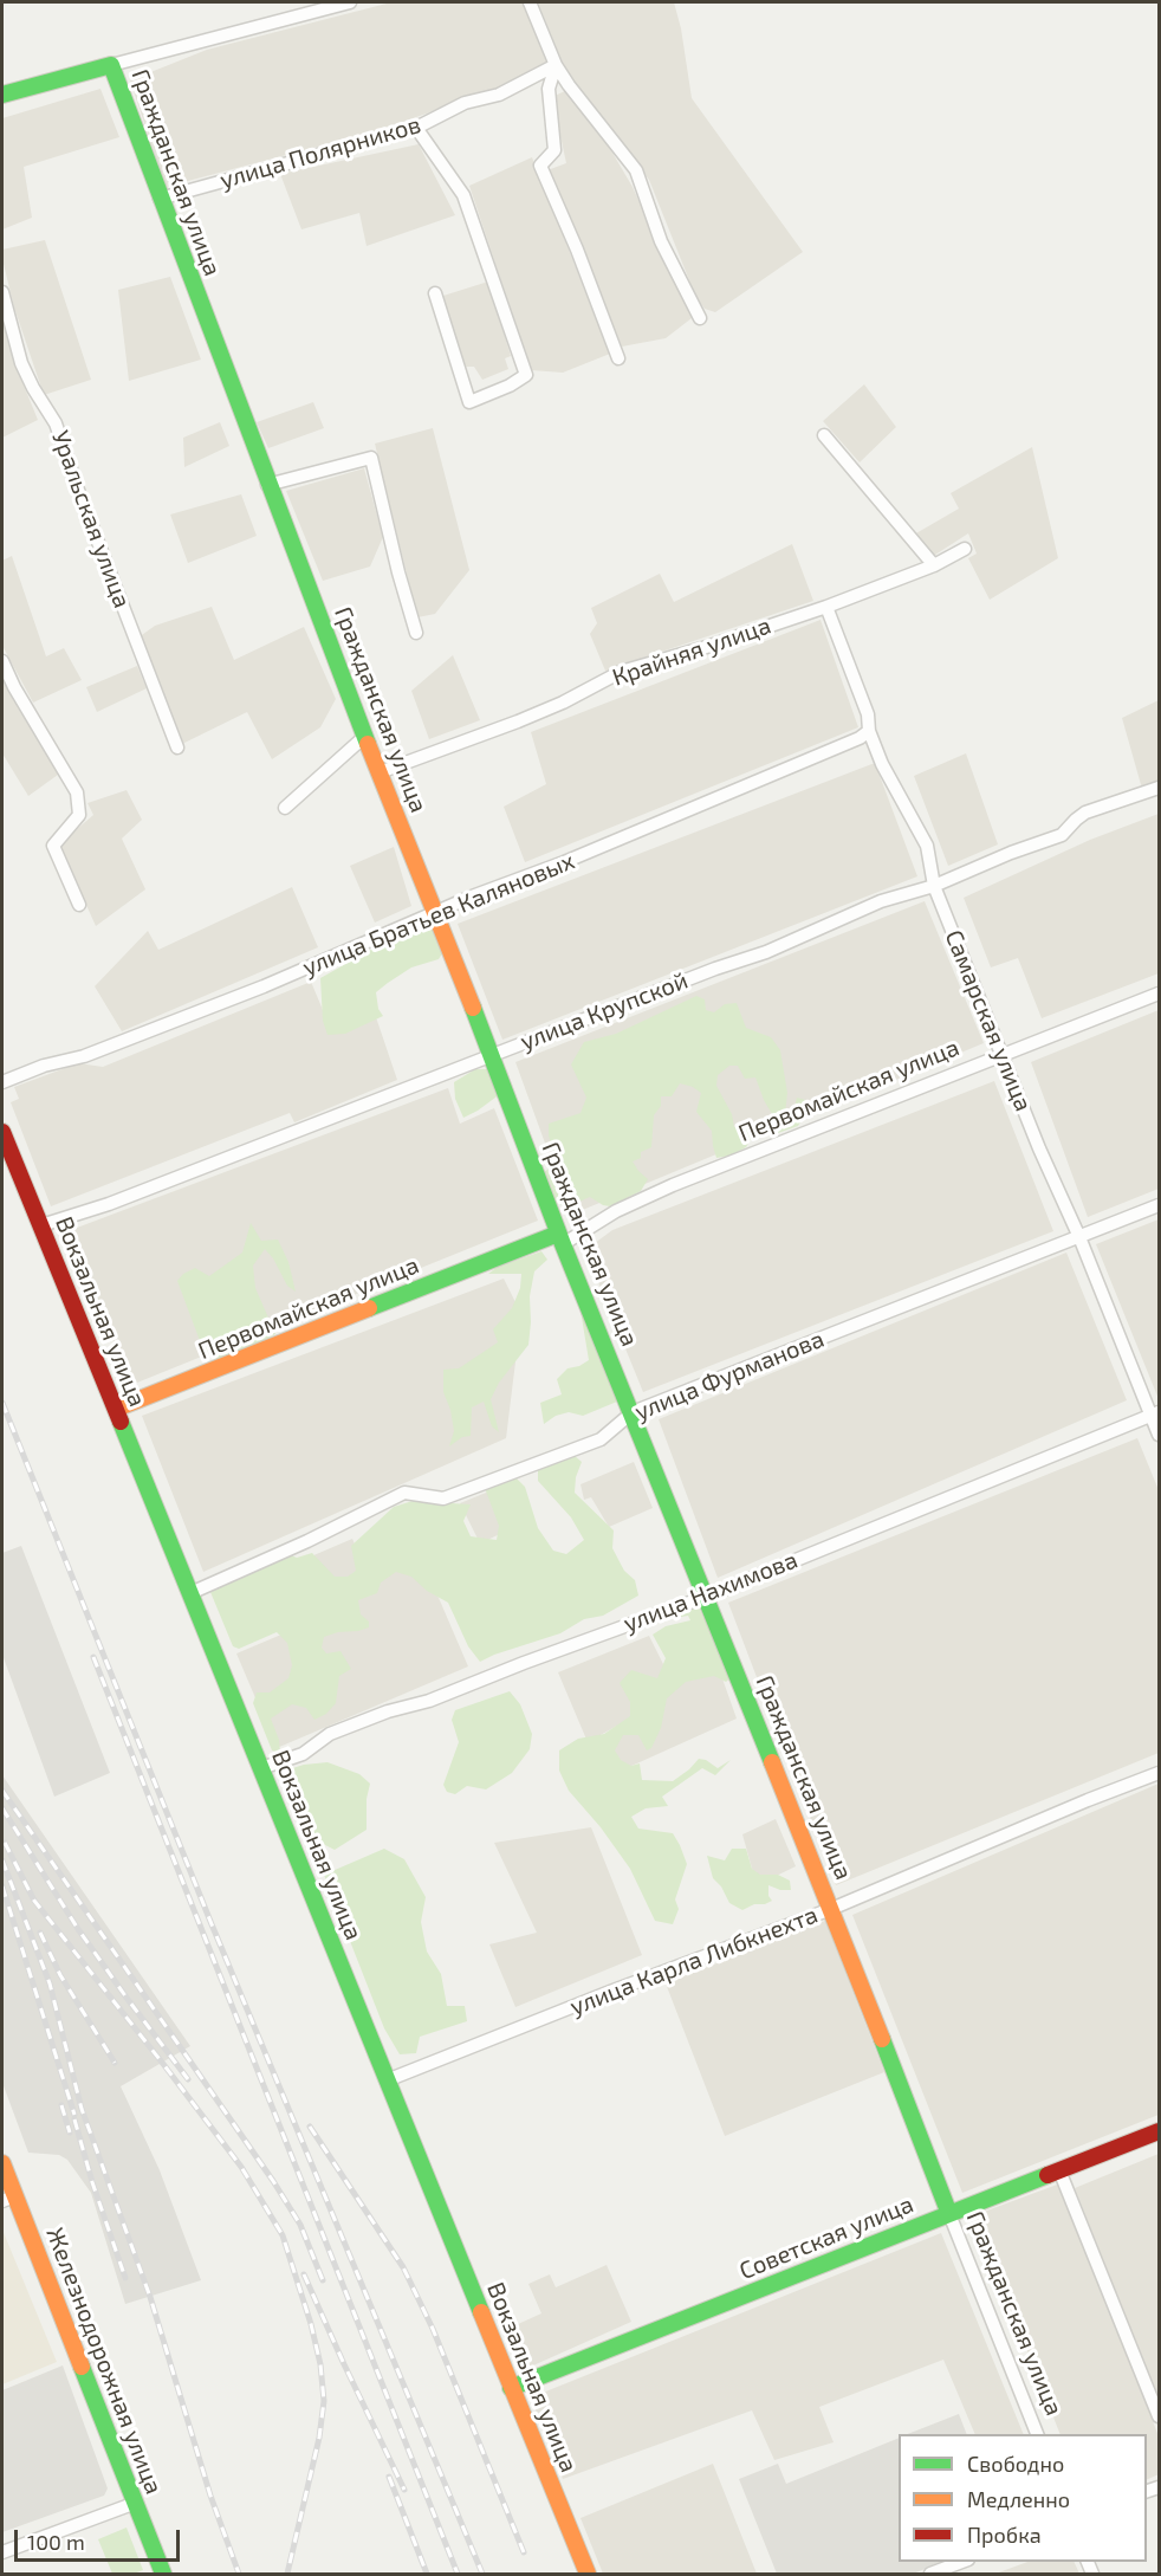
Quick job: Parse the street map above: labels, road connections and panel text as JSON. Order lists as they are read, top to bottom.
{
  "streets": {
    "street": [
      "улица Полярников",
      "Гражданская улица",
      "Уральская улица",
      "Крайняя улица",
      "улица Братьев Каляновых",
      "улица Крупской",
      "Самарская улица",
      "Первомайская улица",
      "Вокзальная улица",
      "улица Фурманова",
      "улица Нахимова",
      "улица Карла Либкнехта",
      "Советская улица",
      "Железнодорожная улица"
    ]
  },
  "crossings": [
    ["улица Полярников", "Гражданская улица"],
    ["Гражданская улица", "Крайняя улица"],
    ["Гражданская улица", "улица Братьев Каляновых"],
    ["Гражданская улица", "улица Крупской"],
    ["Гражданская улица", "Первомайская улица"],
    ["Гражданская улица", "улица Фурманова"],
    ["Гражданская улица", "улица Нахимова"],
    ["Гражданская улица", "улица Карла Либкнехта"],
    ["Гражданская улица", "Советская улица"],
    ["Крайняя улица", "Самарская улица"],
    ["улица Братьев Каляновых", "Самарская улица"],
    ["улица Крупской", "Самарская улица"],
    ["улица Крупской", "Вокзальная улица"],
    ["Самарская улица", "Первомайская улица"],
    ["Самарская улица", "улица Фурманова"],
    ["Самарская улица", "улица Нахимова"],
    ["Первомайская улица", "Вокзальная улица"],
    ["Вокзальная улица", "улица Фурманова"],
    ["Вокзальная улица", "улица Нахимова"],
    ["Вокзальная улица", "улица Карла Либкнехта"],
    ["Вокзальная улица", "Советская улица"]
  ],
  "legend": ["Свободно", "Медленно", "Пробка"],
  "scale_bar": "100 m"
}
